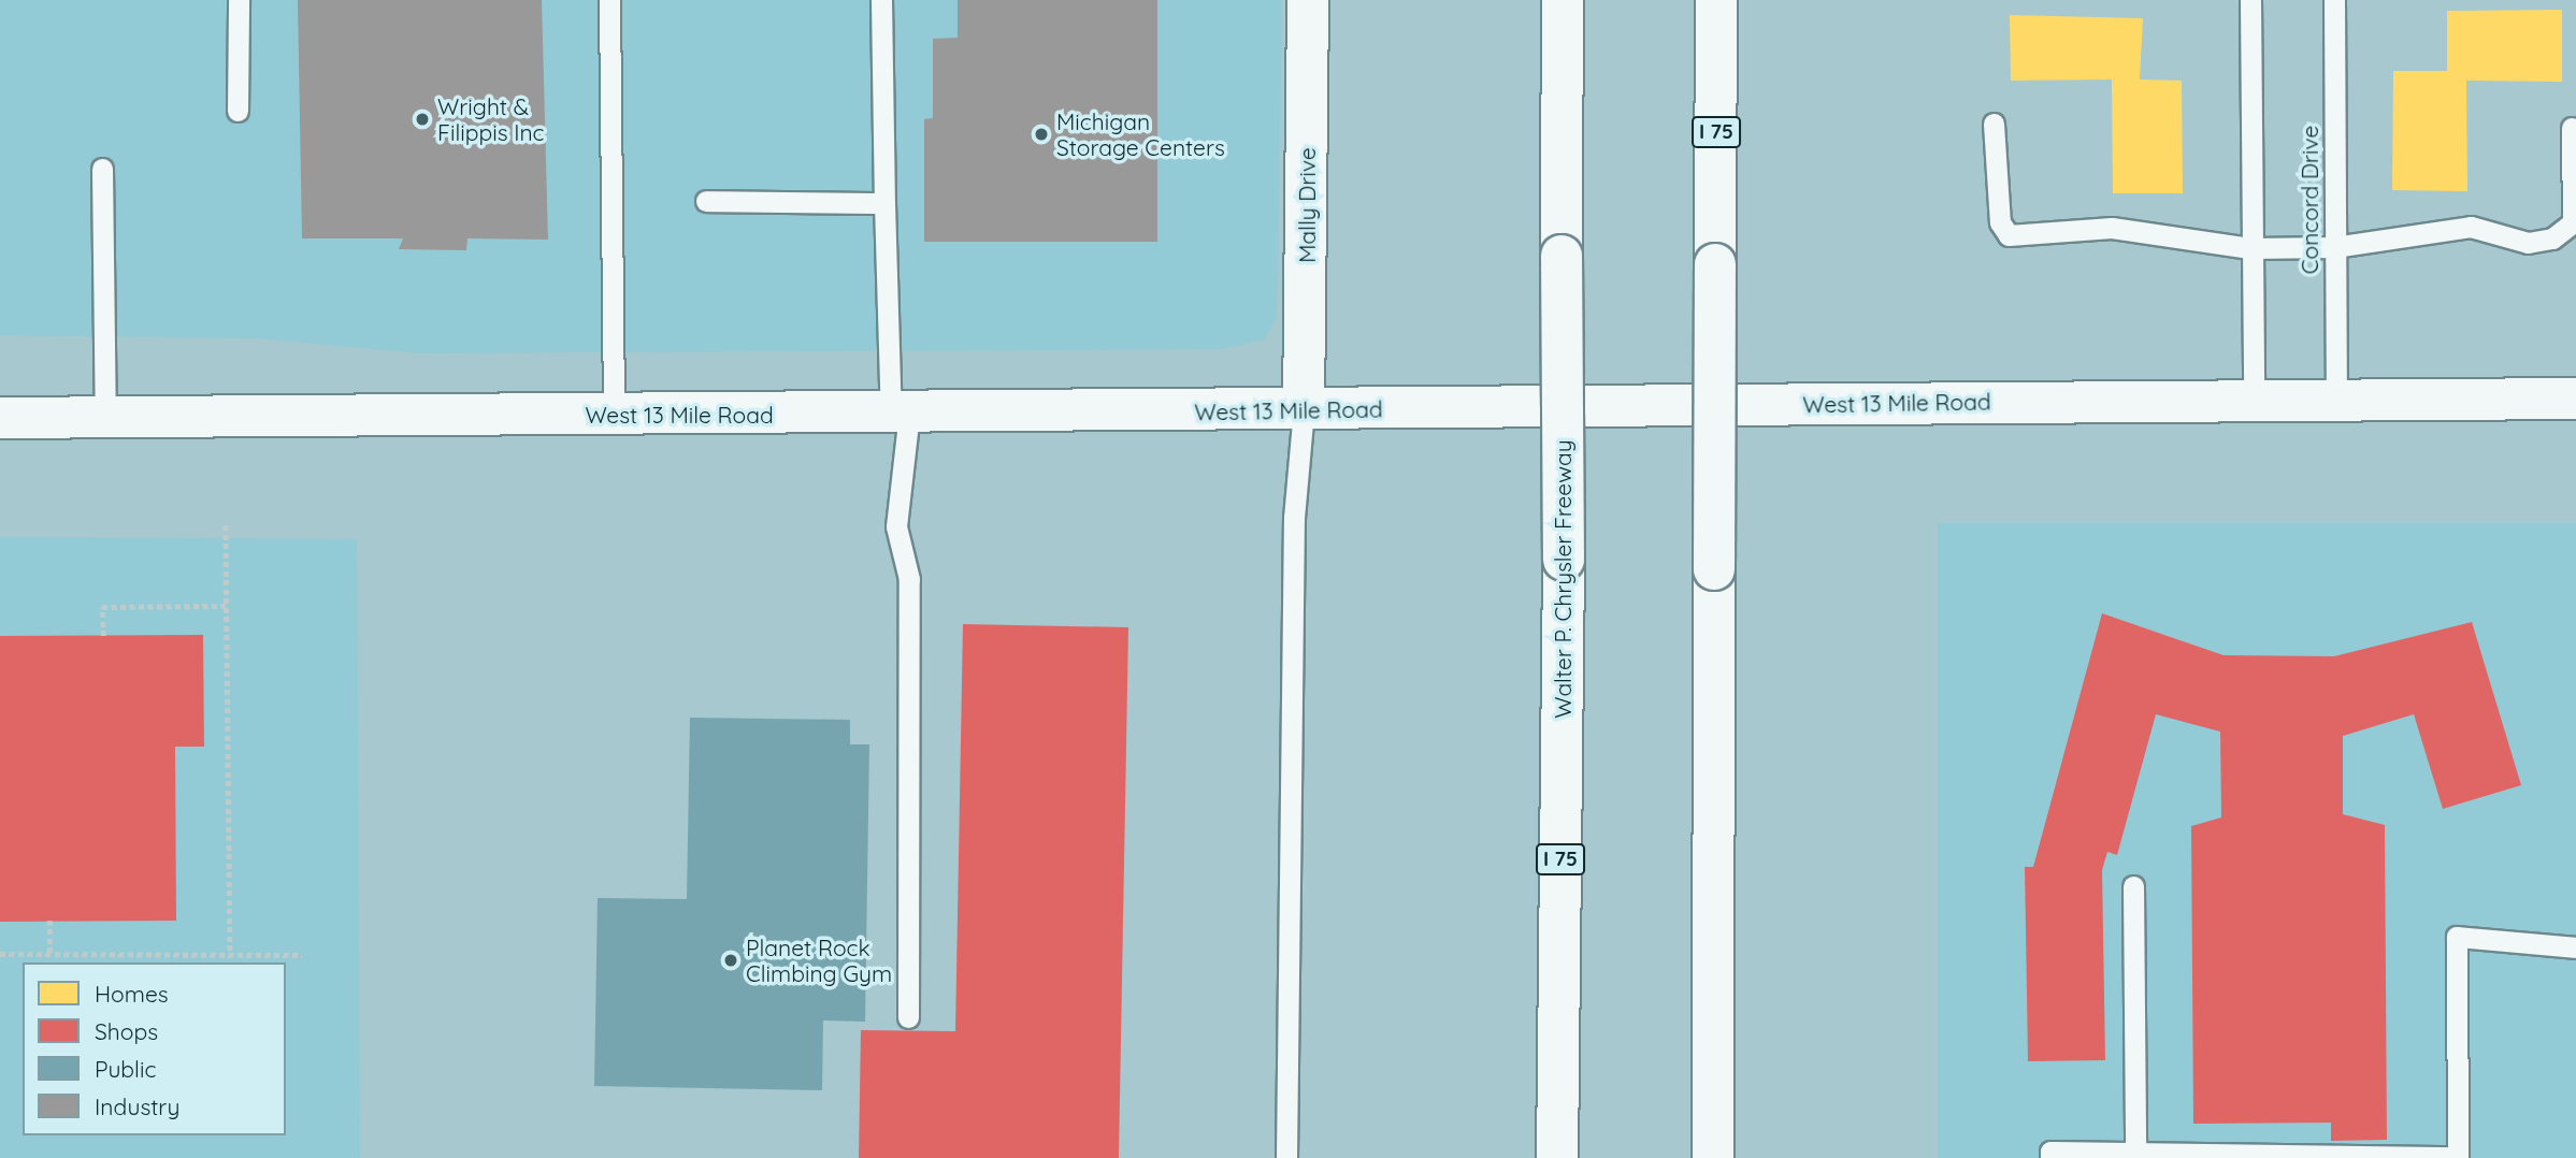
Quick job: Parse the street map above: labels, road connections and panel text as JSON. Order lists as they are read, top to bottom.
{
  "streets": {
    "main road": [
      "I 75",
      "Mally Drive",
      "West 13 Mile Road",
      "Walter P. Chrysler Freeway"
    ],
    "lane": ["Concord Drive"]
  },
  "crossings": [
    ["Concord Drive", "West 13 Mile Road"],
    ["Mally Drive", "West 13 Mile Road"]
  ],
  "places": ["Wright & Filippis Inc", "Michigan Storage Centers", "Planet Rock Climbing Gym"],
  "legend": [
    "Homes",
    "Shops",
    "Public",
    "Industry"
  ]
}
